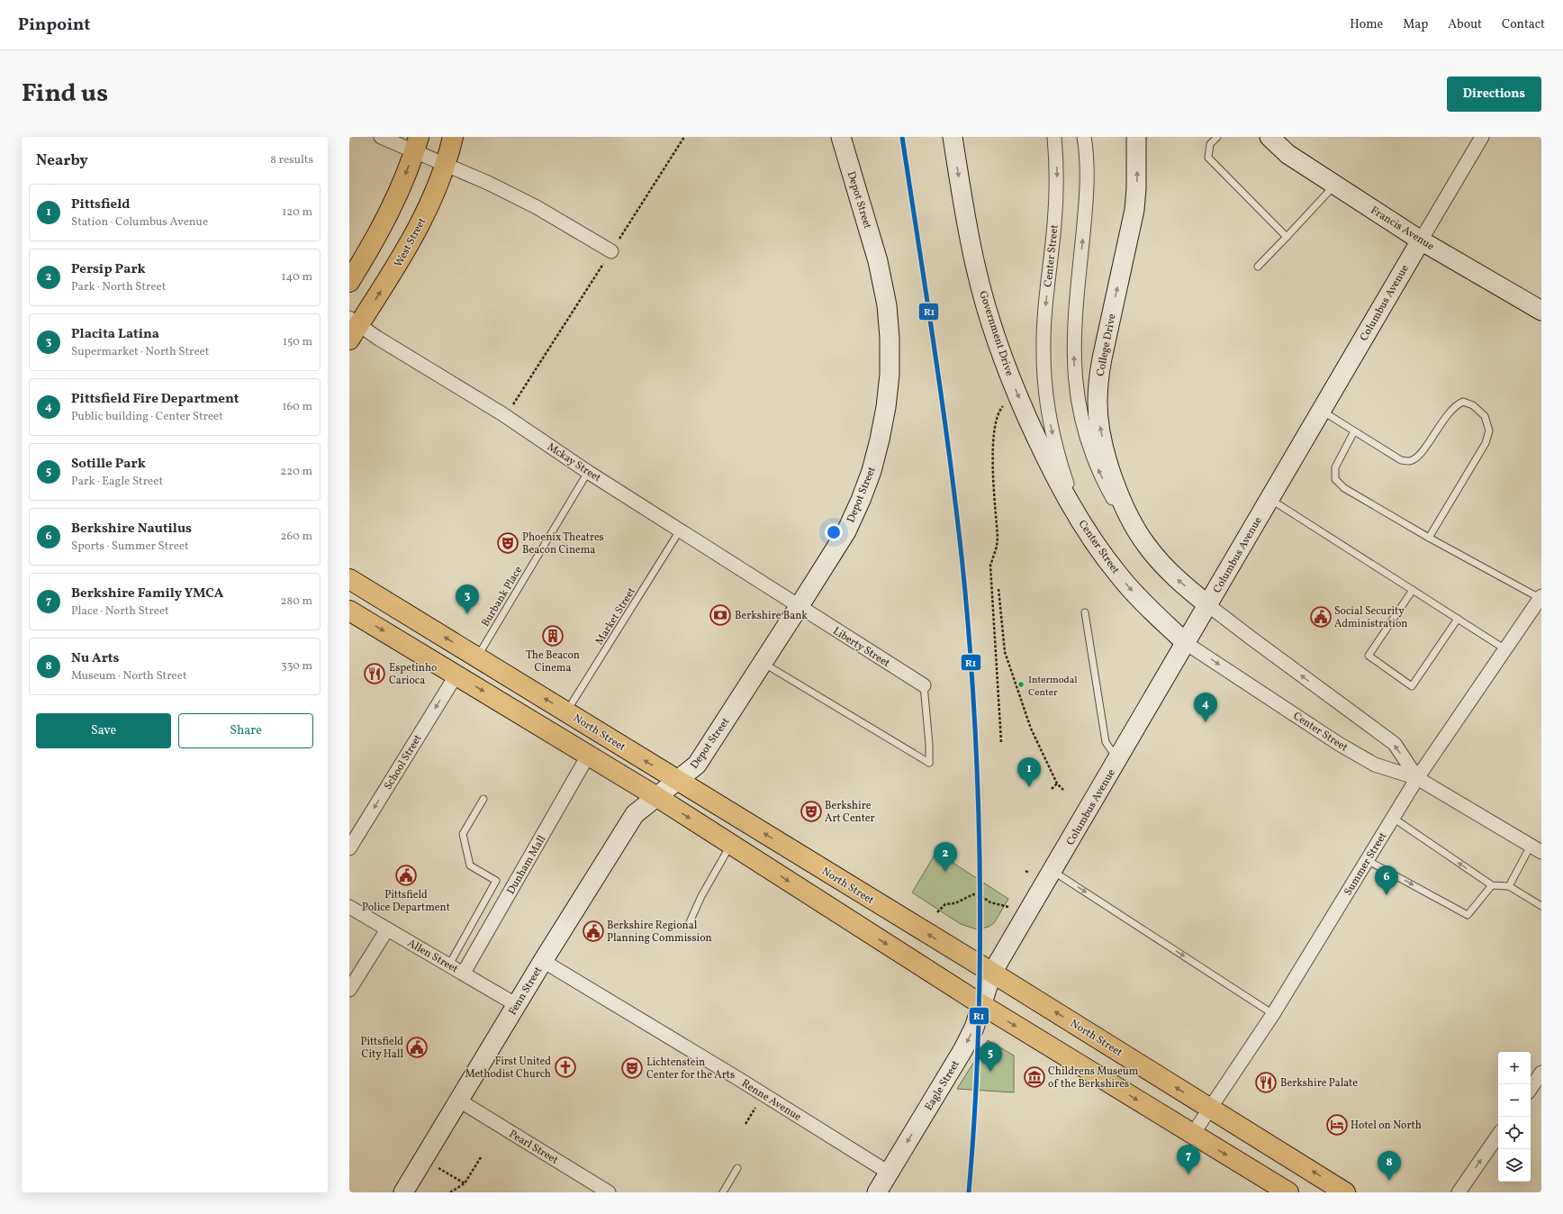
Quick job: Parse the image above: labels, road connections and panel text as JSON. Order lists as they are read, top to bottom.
{
  "streets": {
    "main road": ["West Street", "North Street"],
    "street": [
      "Depot Street",
      "Francis Avenue",
      "Center Street",
      "Columbus Avenue",
      "Government Drive",
      "College Drive",
      "Mckay Street",
      "Liberty Street",
      "School Street",
      "Summer Street",
      "Dunham Mall",
      "Allen Street",
      "Fenn Street",
      "Eagle Street",
      "Renne Avenue",
      "Pearl Street"
    ],
    "lane": ["Burbank Place", "Market Street"]
  },
  "crossings": [
    ["Depot Street", "Mckay Street"],
    ["Depot Street", "Liberty Street"],
    ["Depot Street", "North Street"],
    ["Depot Street", "Fenn Street"],
    ["Francis Avenue", "Columbus Avenue"],
    ["West Street", "Mckay Street"],
    ["Center Street", "Columbus Avenue"],
    ["Center Street", "Government Drive"],
    ["Center Street", "College Drive"],
    ["Center Street", "Summer Street"],
    ["Columbus Avenue", "North Street"],
    ["Columbus Avenue", "Eagle Street"],
    ["Mckay Street", "Burbank Place"],
    ["Mckay Street", "Market Street"],
    ["Mckay Street", "Liberty Street"],
    ["Burbank Place", "North Street"],
    ["Market Street", "North Street"],
    ["North Street", "Summer Street"],
    ["North Street", "Eagle Street"],
    ["Dunham Mall", "Allen Street"],
    ["Allen Street", "Fenn Street"],
    ["Fenn Street", "Renne Avenue"],
    ["Fenn Street", "Pearl Street"],
    ["Eagle Street", "Renne Avenue"]
  ],
  "one_way": [
    "Government Drive",
    "College Drive",
    "School Street",
    "Eagle Street"
  ],
  "places": {
    "theatre": ["Phoenix Theatres Beacon Cinema", "Berkshire Art Center", "Lichtenstein Center for the Arts"],
    "bank": ["Berkshire Bank"],
    "public building": [
      "Social Security Administration",
      "Pittsfield Police Department",
      "Berkshire Regional Planning Commission",
      "Pittsfield City Hall"
    ],
    "building": ["The Beacon Cinema"],
    "restaurant": ["Espetinho Carioca", "Berkshire Palate"],
    "other": ["Intermodal Center"],
    "church": ["First United Methodist Church"],
    "museum": ["Childrens Museum of the Berkshires"],
    "hotel": ["Hotel on North"]
  },
  "lines": ["transit line R1"],
  "page": {
    "header": "Pinpoint",
    "nav": [
      "Home",
      "Map",
      "About",
      "Contact"
    ],
    "title": "Find us",
    "buttons": [
      "Directions",
      ["Save", "Share"]
    ],
    "heading": ["Nearby", "8 results"],
    "list": [
      {
        "mark": "1",
        "name": "Pittsfield",
        "note": "Station · Columbus Avenue",
        "value": "120 m"
      },
      {
        "mark": "2",
        "name": "Persip Park",
        "note": "Park · North Street",
        "value": "140 m"
      },
      {
        "mark": "3",
        "name": "Placita Latina",
        "note": "Supermarket · North Street",
        "value": "150 m"
      },
      {
        "mark": "4",
        "name": "Pittsfield Fire Department",
        "note": "Public building · Center Street",
        "value": "160 m"
      },
      {
        "mark": "5",
        "name": "Sotille Park",
        "note": "Park · Eagle Street",
        "value": "220 m"
      },
      {
        "mark": "6",
        "name": "Berkshire Nautilus",
        "note": "Sports · Summer Street",
        "value": "260 m"
      },
      {
        "mark": "7",
        "name": "Berkshire Family YMCA",
        "note": "Place · North Street",
        "value": "280 m"
      },
      {
        "mark": "8",
        "name": "Nu Arts",
        "note": "Museum · North Street",
        "value": "330 m"
      }
    ],
    "pins": [
      "3",
      "4",
      "1",
      "2",
      "6",
      "5",
      "7",
      "8"
    ],
    "map_buttons": ["+", "−"]
  }
}
